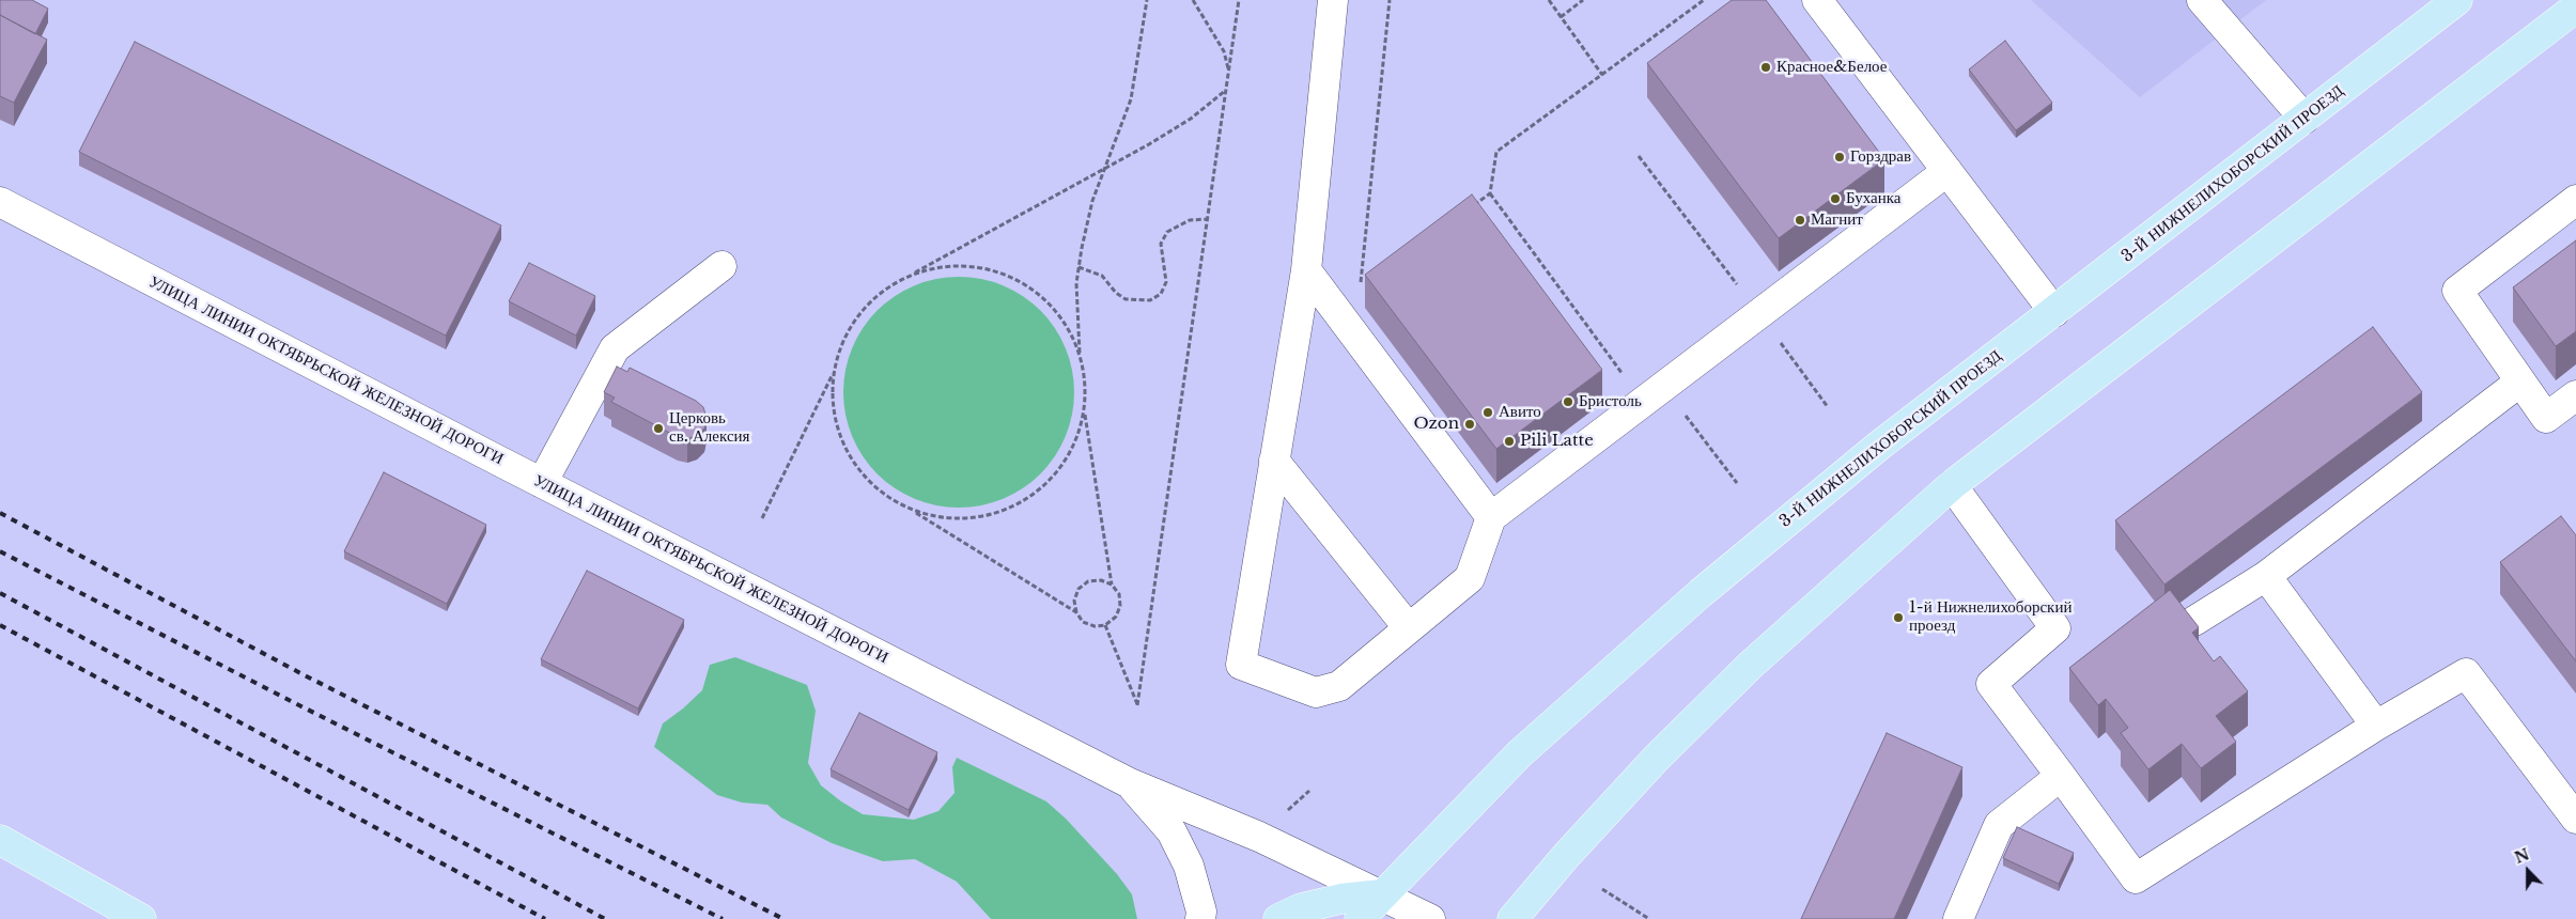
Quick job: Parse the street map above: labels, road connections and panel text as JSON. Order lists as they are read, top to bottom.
{
  "streets": {
    "main road": ["3-Й НИЖНЕЛИХОБОРСКИЙ ПРОЕЗД"],
    "street": ["УЛИЦА ЛИНИИ ОКТЯБРЬСКОЙ ЖЕЛЕЗНОЙ ДОРОГИ"]
  },
  "crossings": [
    ["3-Й НИЖНЕЛИХОБОРСКИЙ ПРОЕЗД", "УЛИЦА ЛИНИИ ОКТЯБРЬСКОЙ ЖЕЛЕЗНОЙ ДОРОГИ"]
  ],
  "places": [
    "Красное&Белое",
    "Горздрав",
    "Буханка",
    "Магнит",
    "Бристоль",
    "Авито",
    "Ozon",
    "Церковь св. Алексия",
    "Pili Latte",
    "1-й Нижнелихоборский проезд"
  ],
  "north": "top"
}
